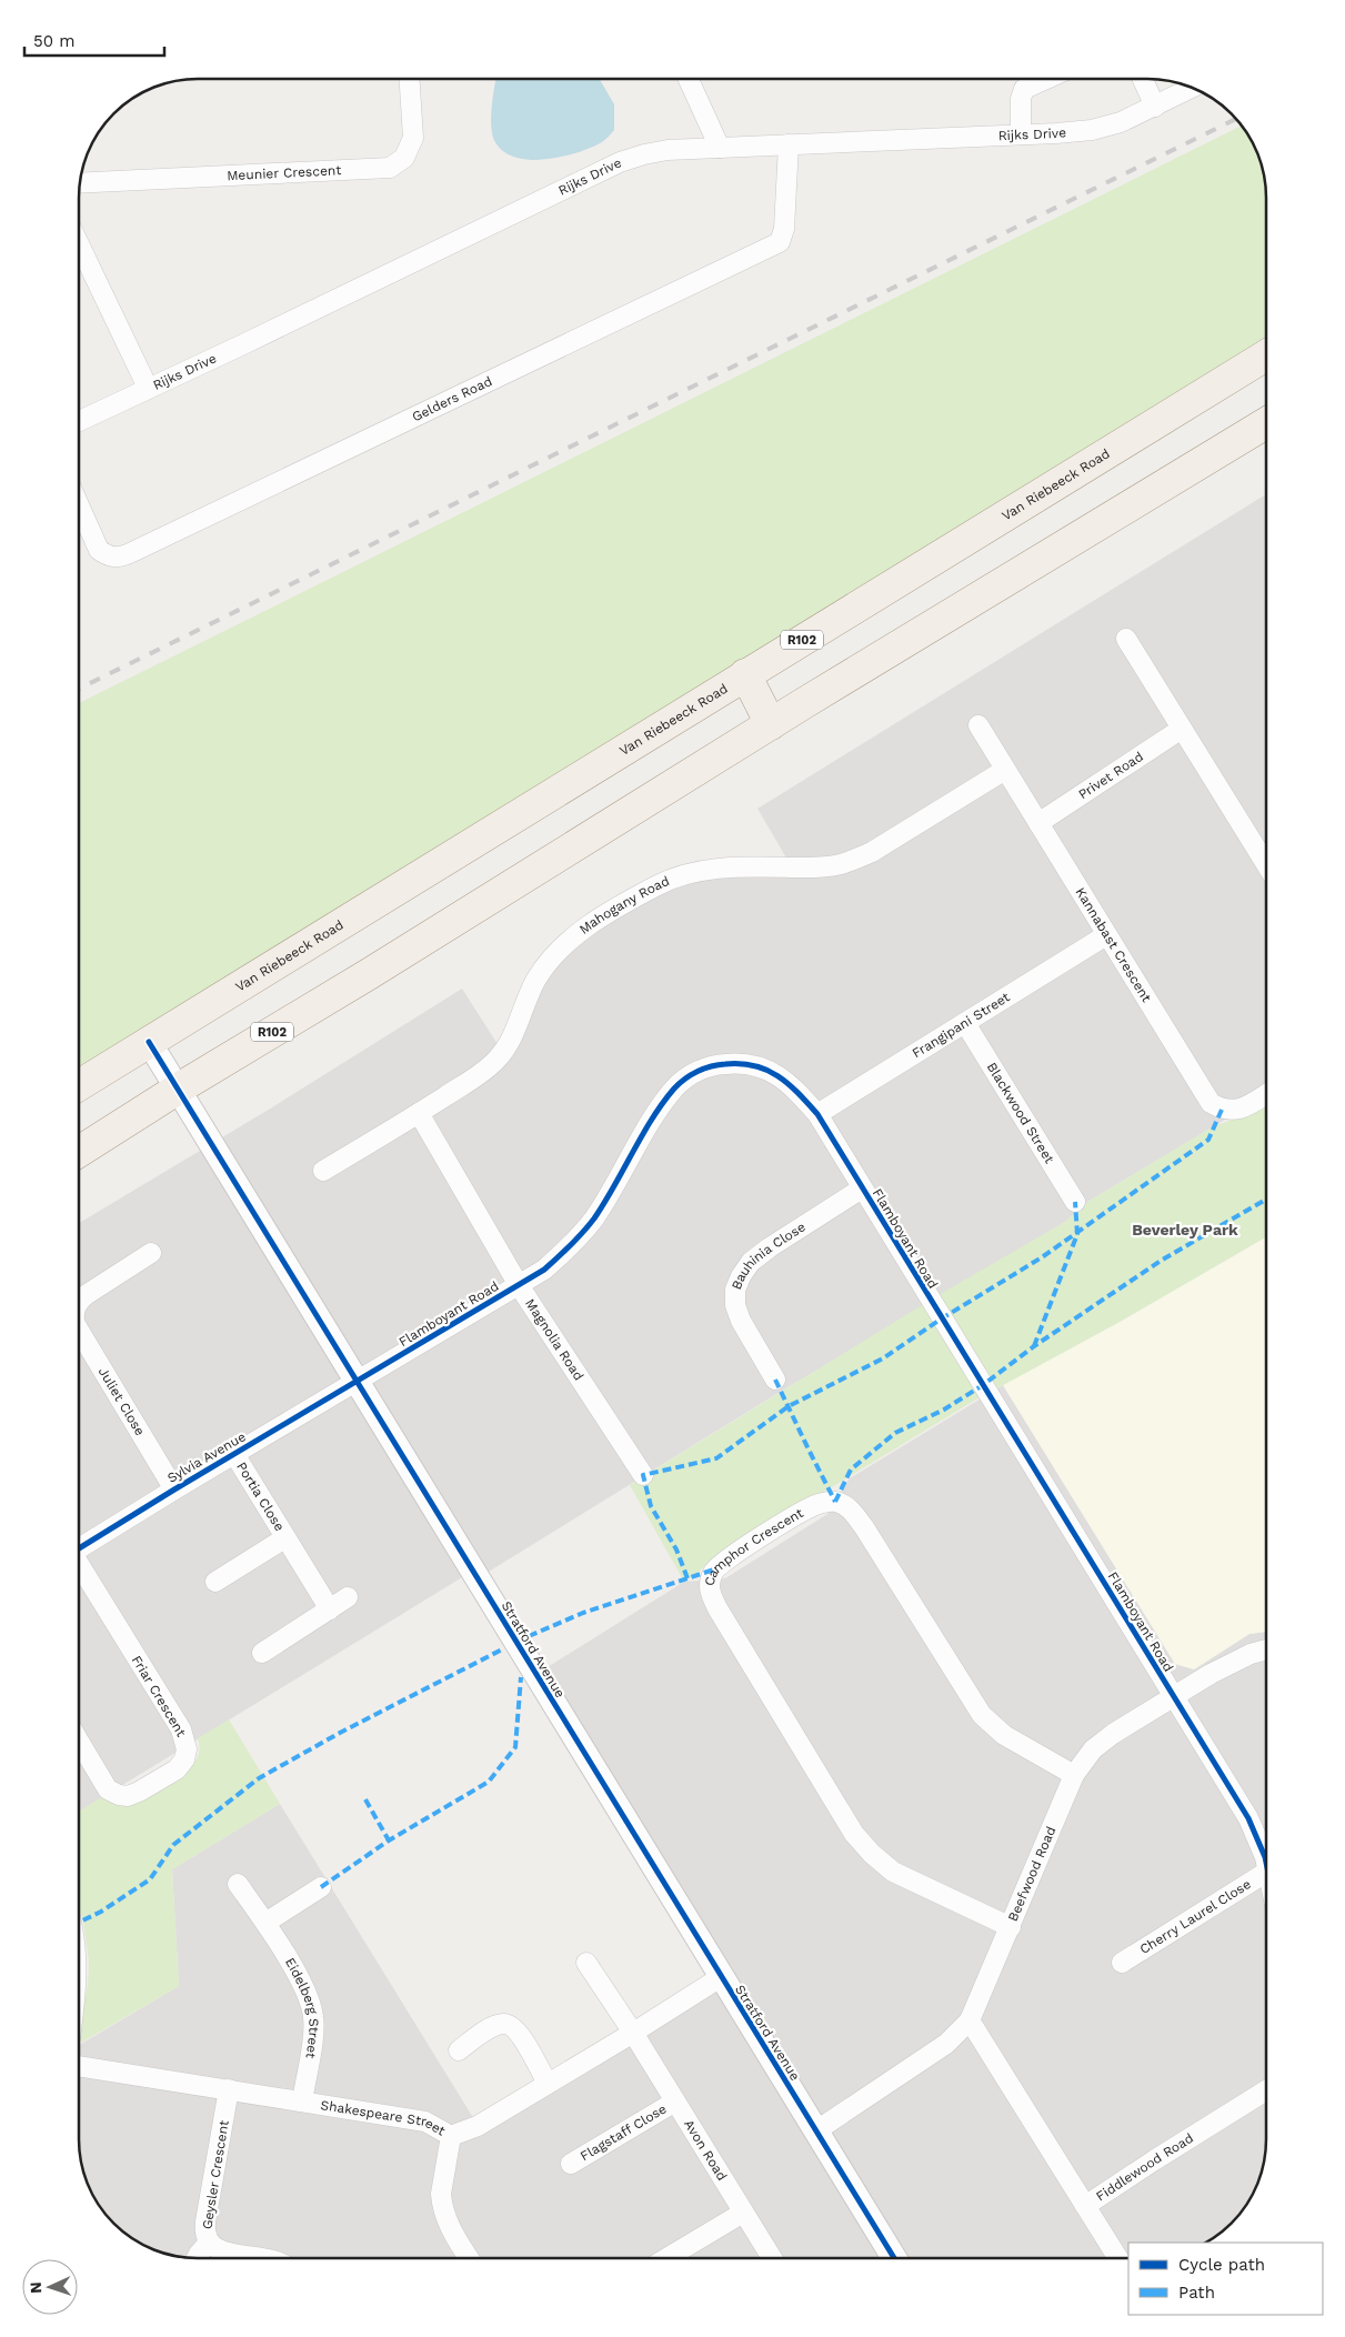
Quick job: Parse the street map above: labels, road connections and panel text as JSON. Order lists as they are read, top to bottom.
{
  "streets": {
    "main road": ["Van Riebeeck Road", "R102"],
    "street": [
      "Rijks Drive",
      "Meunier Crescent",
      "Gelders Road",
      "Privet Road",
      "Mahogany Road",
      "Kannabast Crescent",
      "Frangipani Street",
      "Blackwood Street",
      "Flamboyant Road",
      "Bauhinia Close",
      "Magnolia Road",
      "Juliet Close",
      "Sylvia Avenue",
      "Portia Close",
      "Camphor Crescent",
      "Stratford Avenue",
      "Friar Crescent",
      "Beefwood Road",
      "Cherry Laurel Close",
      "Eidelberg Street",
      "Shakespeare Street",
      "Flagstaff Close",
      "Avon Road",
      "Fiddlewood Road",
      "Geysler Crescent"
    ]
  },
  "crossings": [
    ["Rijks Drive", "Gelders Road"],
    ["Van Riebeeck Road", "Stratford Avenue"],
    ["R102", "Stratford Avenue"],
    ["Privet Road", "Kannabast Crescent"],
    ["Mahogany Road", "Kannabast Crescent"],
    ["Mahogany Road", "Magnolia Road"],
    ["Kannabast Crescent", "Frangipani Street"],
    ["Frangipani Street", "Blackwood Street"],
    ["Frangipani Street", "Flamboyant Road"],
    ["Flamboyant Road", "Bauhinia Close"],
    ["Flamboyant Road", "Magnolia Road"],
    ["Flamboyant Road", "Sylvia Avenue"],
    ["Flamboyant Road", "Stratford Avenue"],
    ["Flamboyant Road", "Beefwood Road"],
    ["Juliet Close", "Sylvia Avenue"],
    ["Sylvia Avenue", "Portia Close"],
    ["Sylvia Avenue", "Stratford Avenue"],
    ["Camphor Crescent", "Beefwood Road"],
    ["Stratford Avenue", "Beefwood Road"],
    ["Stratford Avenue", "Shakespeare Street"],
    ["Beefwood Road", "Fiddlewood Road"],
    ["Eidelberg Street", "Shakespeare Street"],
    ["Shakespeare Street", "Avon Road"],
    ["Shakespeare Street", "Geysler Crescent"],
    ["Flagstaff Close", "Avon Road"]
  ],
  "districts": ["Beverley Park"],
  "legend": ["Cycle path", "Path"],
  "scale_bar": "50 m",
  "north": "left"
}
